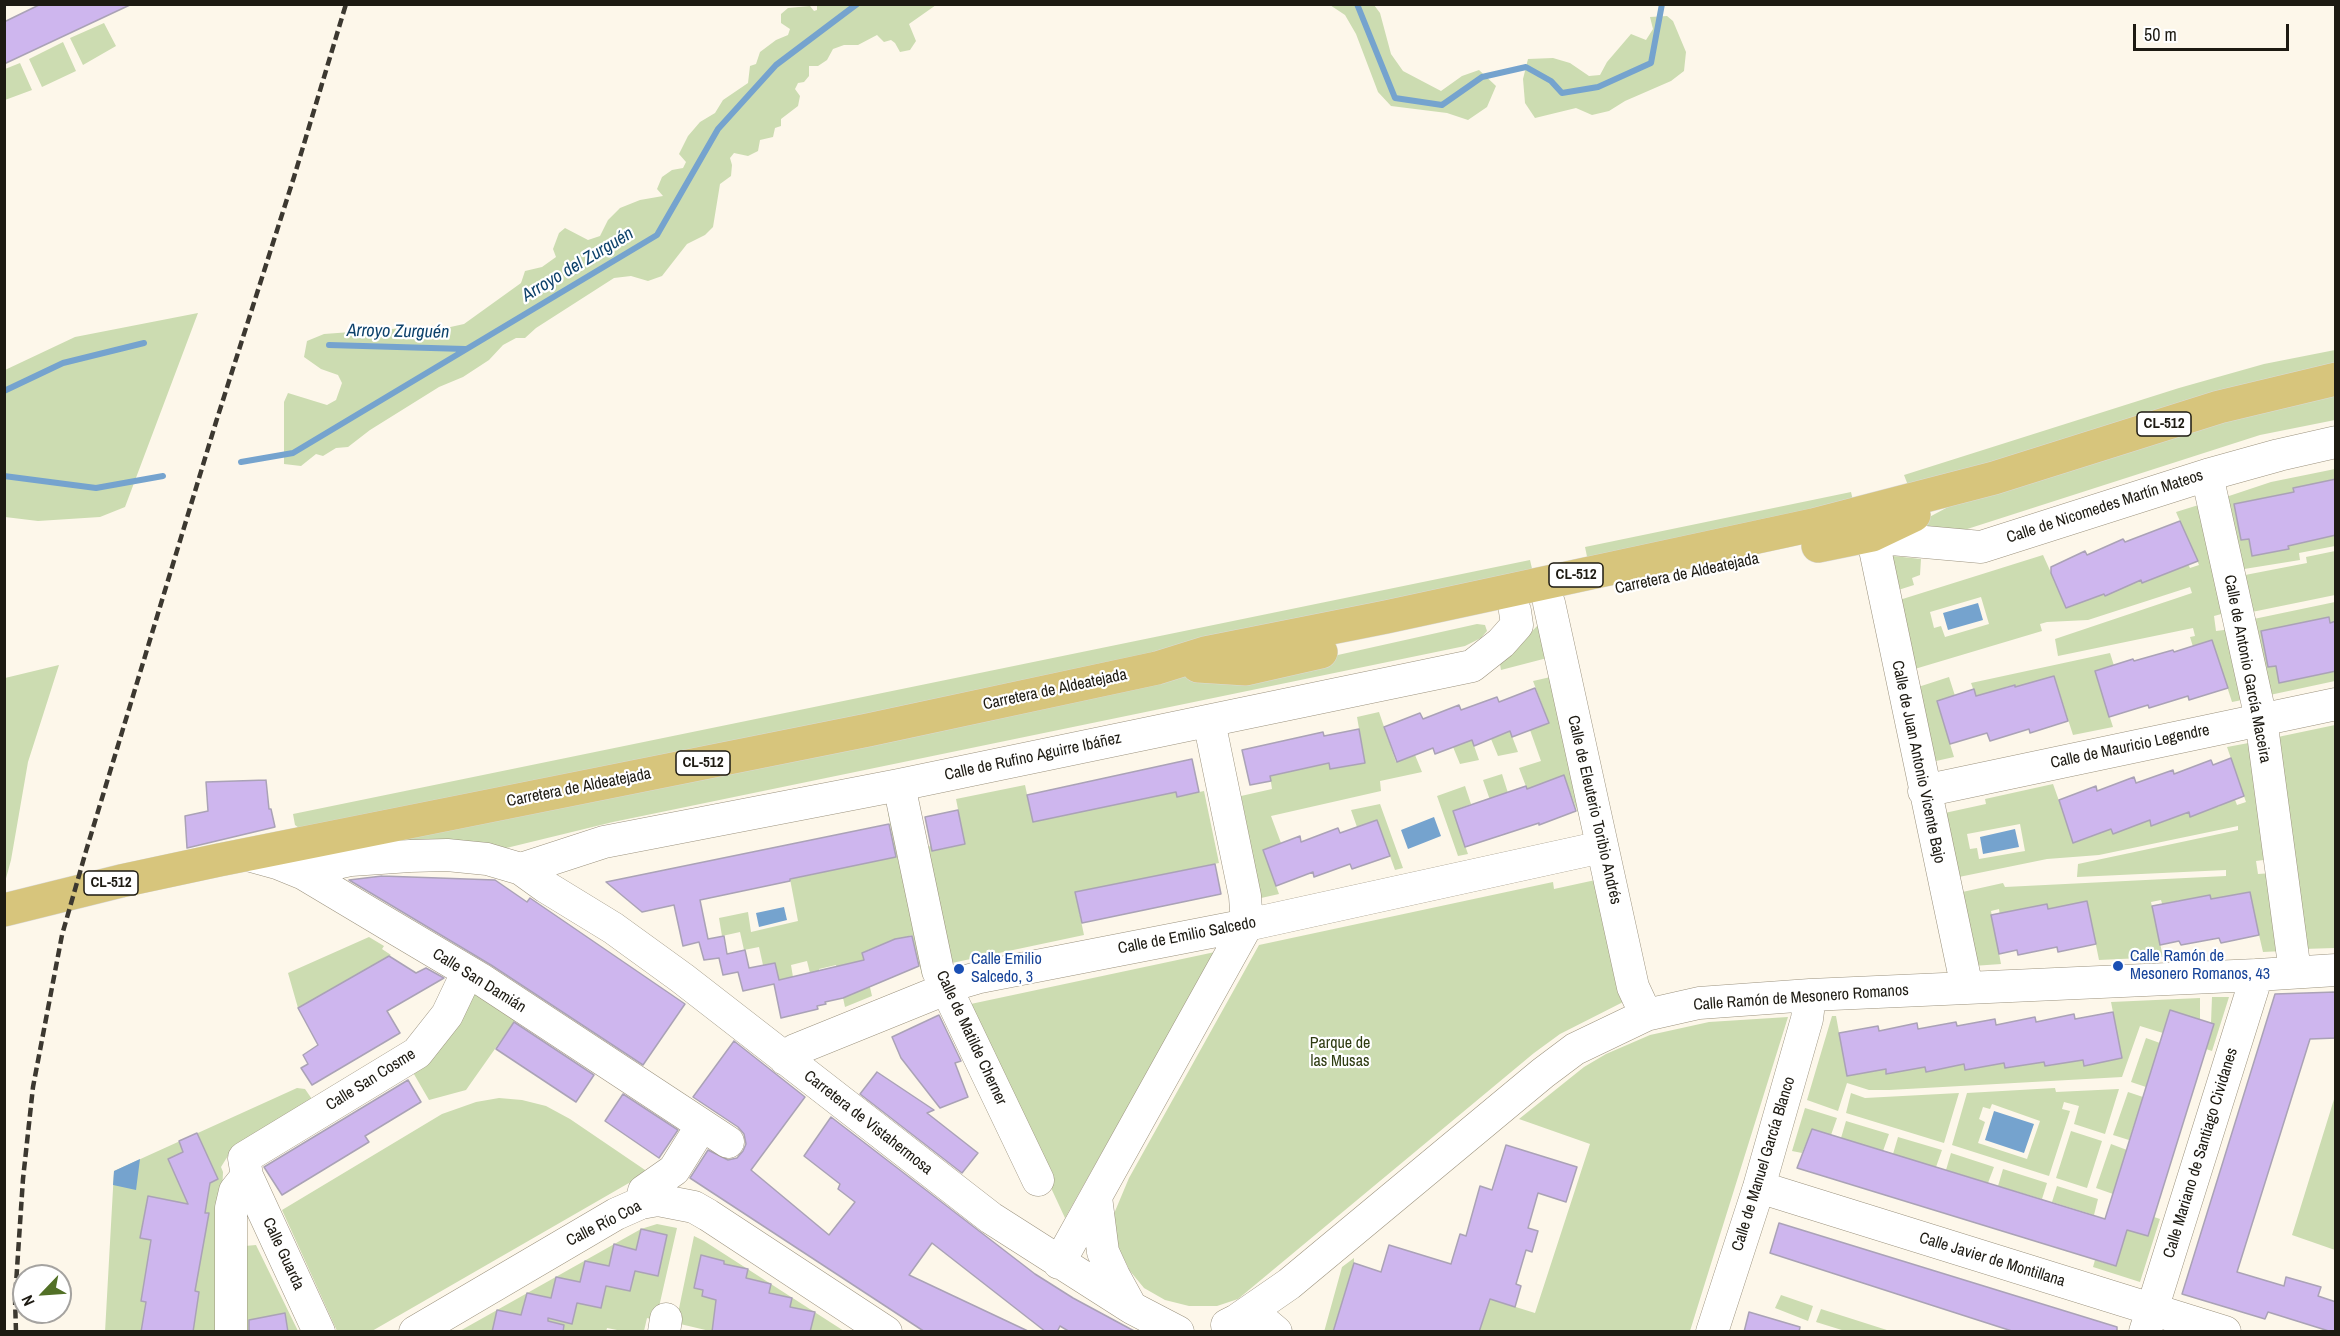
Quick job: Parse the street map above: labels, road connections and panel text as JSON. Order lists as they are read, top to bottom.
{
  "streets": {
    "main road": ["CL-512", "Carretera de Aldeatejada"],
    "street": [
      "Calle de Nicomedes Martín Mateos",
      "Calle de Antonio García Maceira",
      "Calle de Mauricio Legendre",
      "Calle de Rufino Aguirre Ibáñez",
      "Calle de Juan Antonio Vicente Bajo",
      "Calle de Eleuterio Toribio Andrés",
      "Calle de Emilio Salcedo",
      "Calle San Damián",
      "Calle Ramón de Mesonero Romanos",
      "Calle de Matilde Cherner",
      "Calle San Cosme",
      "Carretera de Vistahermosa",
      "Calle Mariano de Santiago Cividanes",
      "Calle de Manuel García Blanco",
      "Calle Río Coa",
      "Calle Guarda",
      "Calle Javier de Montillana"
    ]
  },
  "crossings": [
    ["CL-512", "Carretera de Aldeatejada"],
    ["CL-512", "Calle San Damián"],
    ["Calle de Nicomedes Martín Mateos", "Carretera de Aldeatejada"],
    ["Calle de Nicomedes Martín Mateos", "Calle de Antonio García Maceira"],
    ["Calle de Nicomedes Martín Mateos", "Calle de Juan Antonio Vicente Bajo"],
    ["Carretera de Aldeatejada", "Calle de Rufino Aguirre Ibáñez"],
    ["Carretera de Aldeatejada", "Calle de Juan Antonio Vicente Bajo"],
    ["Carretera de Aldeatejada", "Calle de Eleuterio Toribio Andrés"],
    ["Carretera de Aldeatejada", "Calle San Damián"],
    ["Calle de Antonio García Maceira", "Calle de Mauricio Legendre"],
    ["Calle de Antonio García Maceira", "Calle Ramón de Mesonero Romanos"],
    ["Calle de Mauricio Legendre", "Calle de Juan Antonio Vicente Bajo"],
    ["Calle de Rufino Aguirre Ibáñez", "Calle de Matilde Cherner"],
    ["Calle de Rufino Aguirre Ibáñez", "Carretera de Vistahermosa"],
    ["Calle de Juan Antonio Vicente Bajo", "Calle Ramón de Mesonero Romanos"],
    ["Calle de Eleuterio Toribio Andrés", "Calle de Emilio Salcedo"],
    ["Calle de Eleuterio Toribio Andrés", "Calle Ramón de Mesonero Romanos"],
    ["Calle de Emilio Salcedo", "Calle de Matilde Cherner"],
    ["Calle de Emilio Salcedo", "Carretera de Vistahermosa"],
    ["Calle San Damián", "Calle San Cosme"],
    ["Calle San Damián", "Carretera de Vistahermosa"],
    ["Calle Ramón de Mesonero Romanos", "Carretera de Vistahermosa"],
    ["Calle Ramón de Mesonero Romanos", "Calle Mariano de Santiago Cividanes"],
    ["Calle Ramón de Mesonero Romanos", "Calle de Manuel García Blanco"],
    ["Calle San Cosme", "Calle Guarda"],
    ["Calle Mariano de Santiago Cividanes", "Calle Javier de Montillana"],
    ["Calle de Manuel García Blanco", "Calle Javier de Montillana"]
  ],
  "water": ["Arroyo del Zurguén", "Arroyo Zurguén"],
  "parks": ["Parque de las Musas"],
  "places": ["Calle Ramón de Mesonero Romanos, 43", "Calle Emilio Salcedo, 3"],
  "scale_bar": "50 m",
  "north": "bottom left"
}
